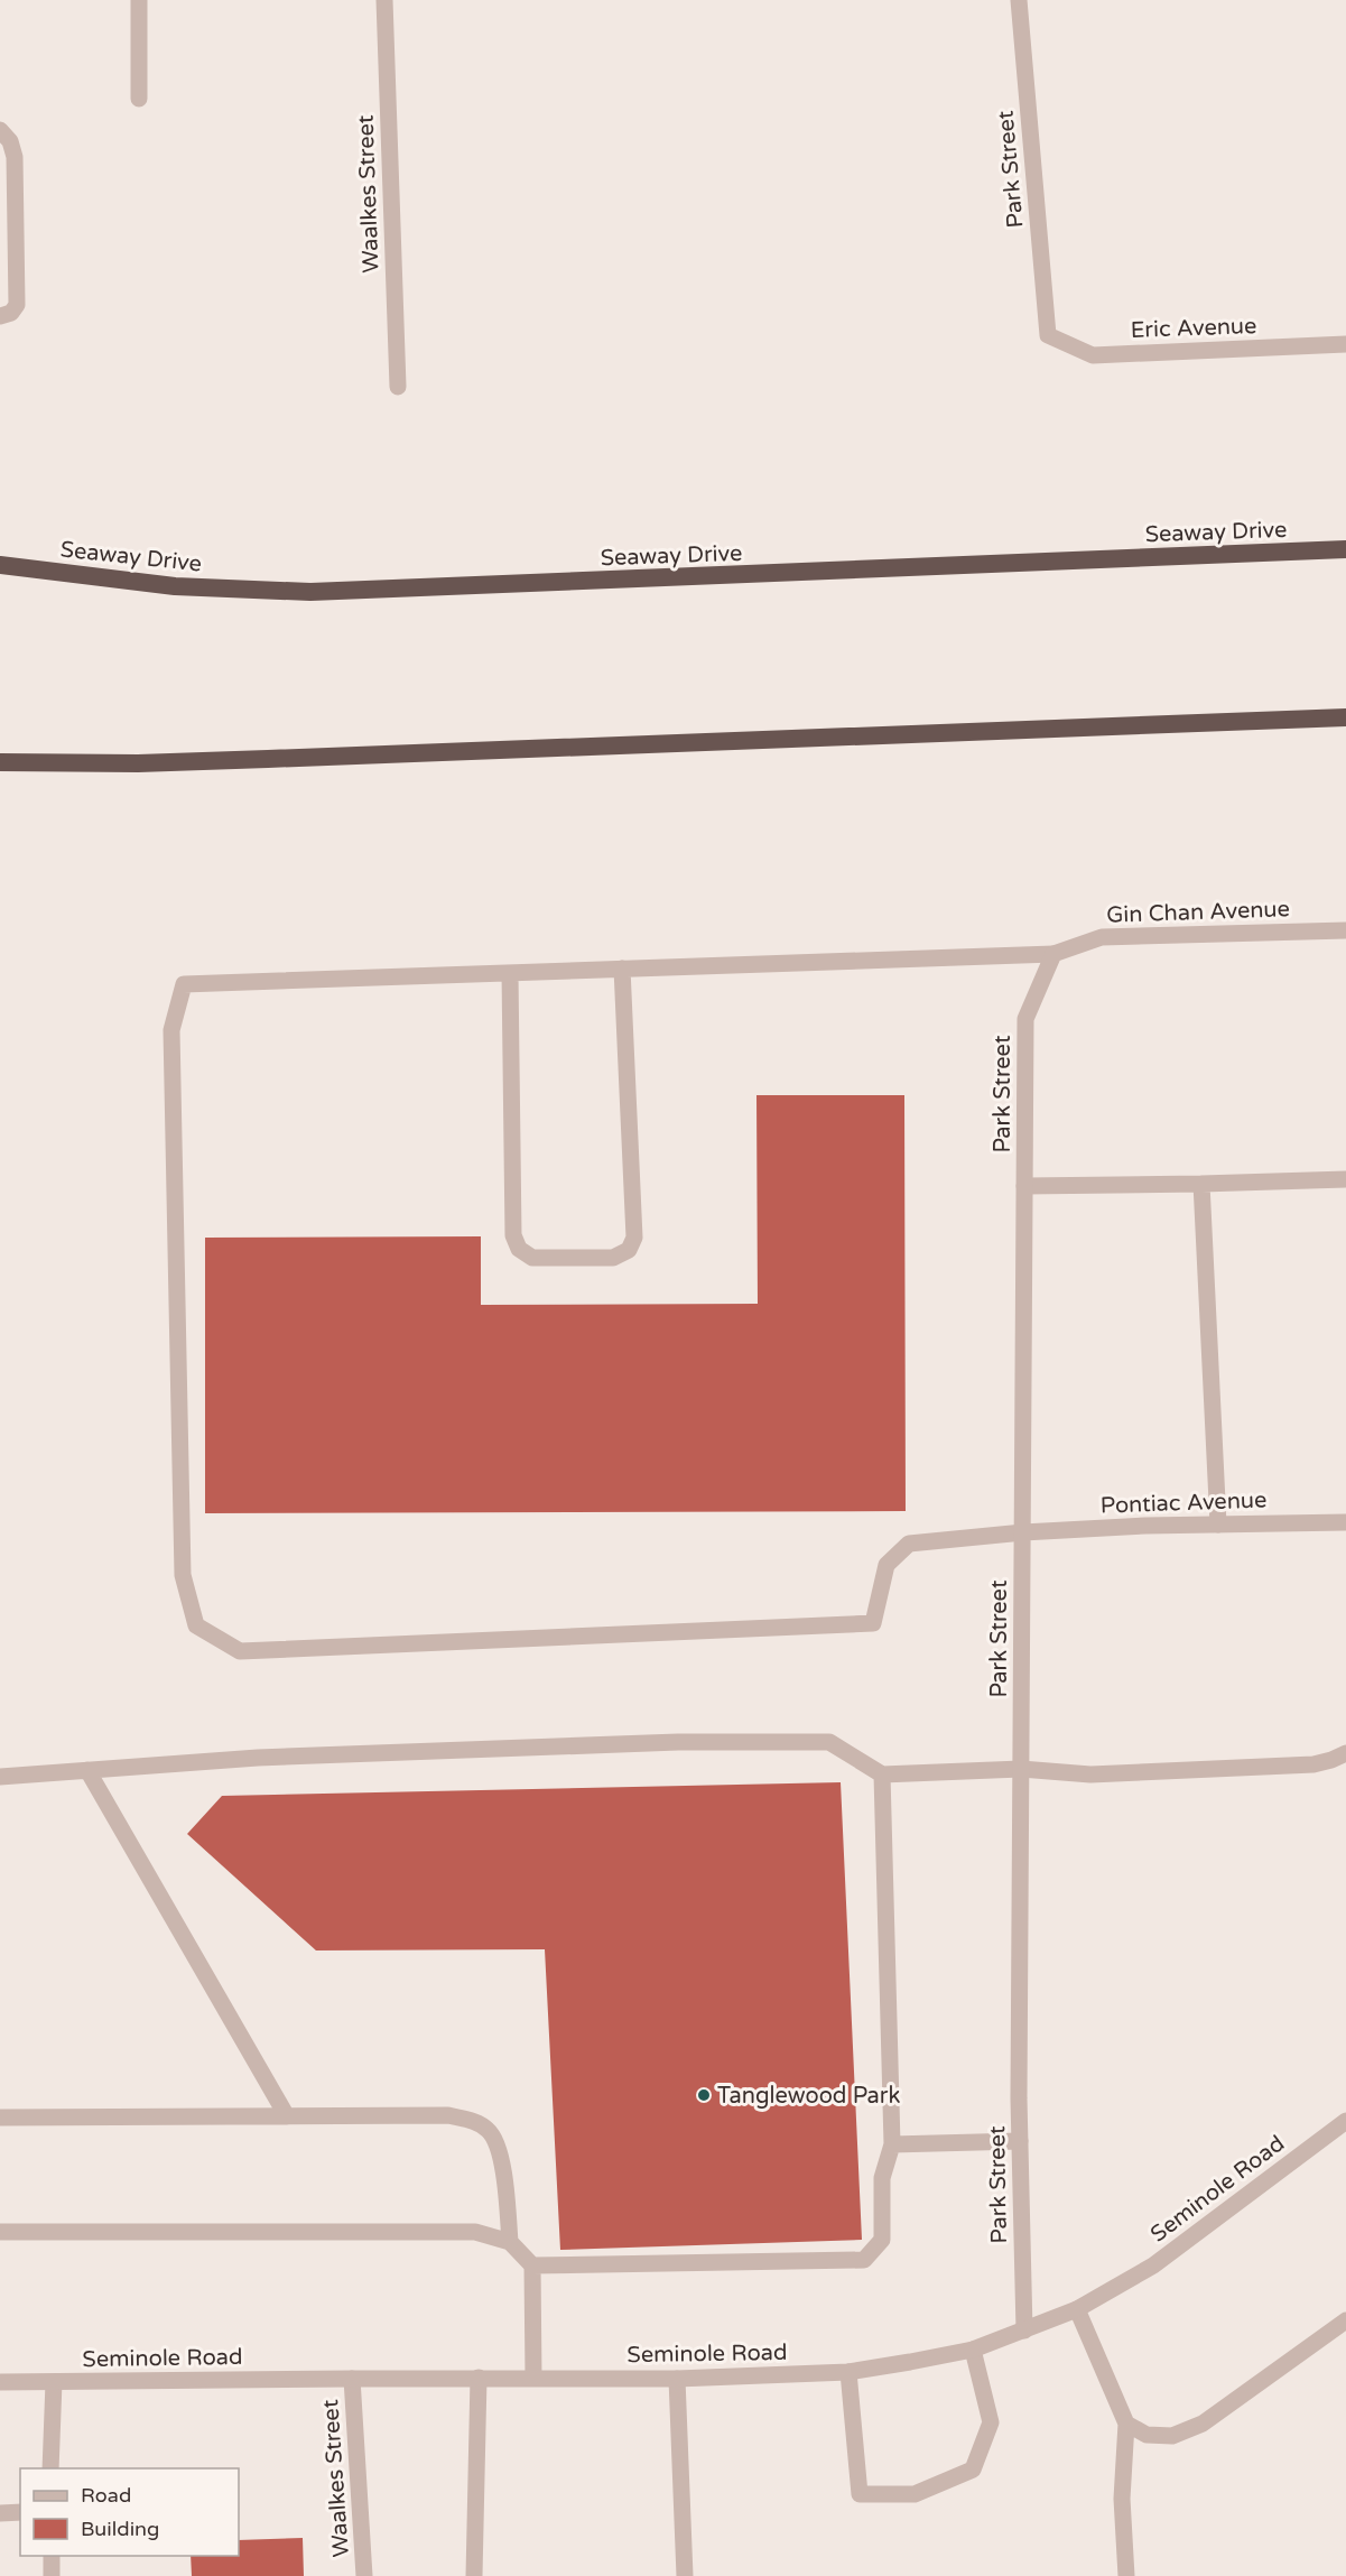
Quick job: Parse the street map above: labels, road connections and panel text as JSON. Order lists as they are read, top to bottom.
{
  "streets": {
    "highway": ["Seaway Drive"],
    "street": [
      "Park Street",
      "Waalkes Street",
      "Eric Avenue",
      "Gin Chan Avenue",
      "Pontiac Avenue",
      "Seminole Road"
    ]
  },
  "crossings": [
    ["Park Street", "Eric Avenue"],
    ["Park Street", "Gin Chan Avenue"],
    ["Park Street", "Pontiac Avenue"],
    ["Park Street", "Seminole Road"],
    ["Waalkes Street", "Seminole Road"],
    ["Gin Chan Avenue", "Pontiac Avenue"]
  ],
  "places": ["Tanglewood Park"],
  "legend": ["Road", "Building"]
}
